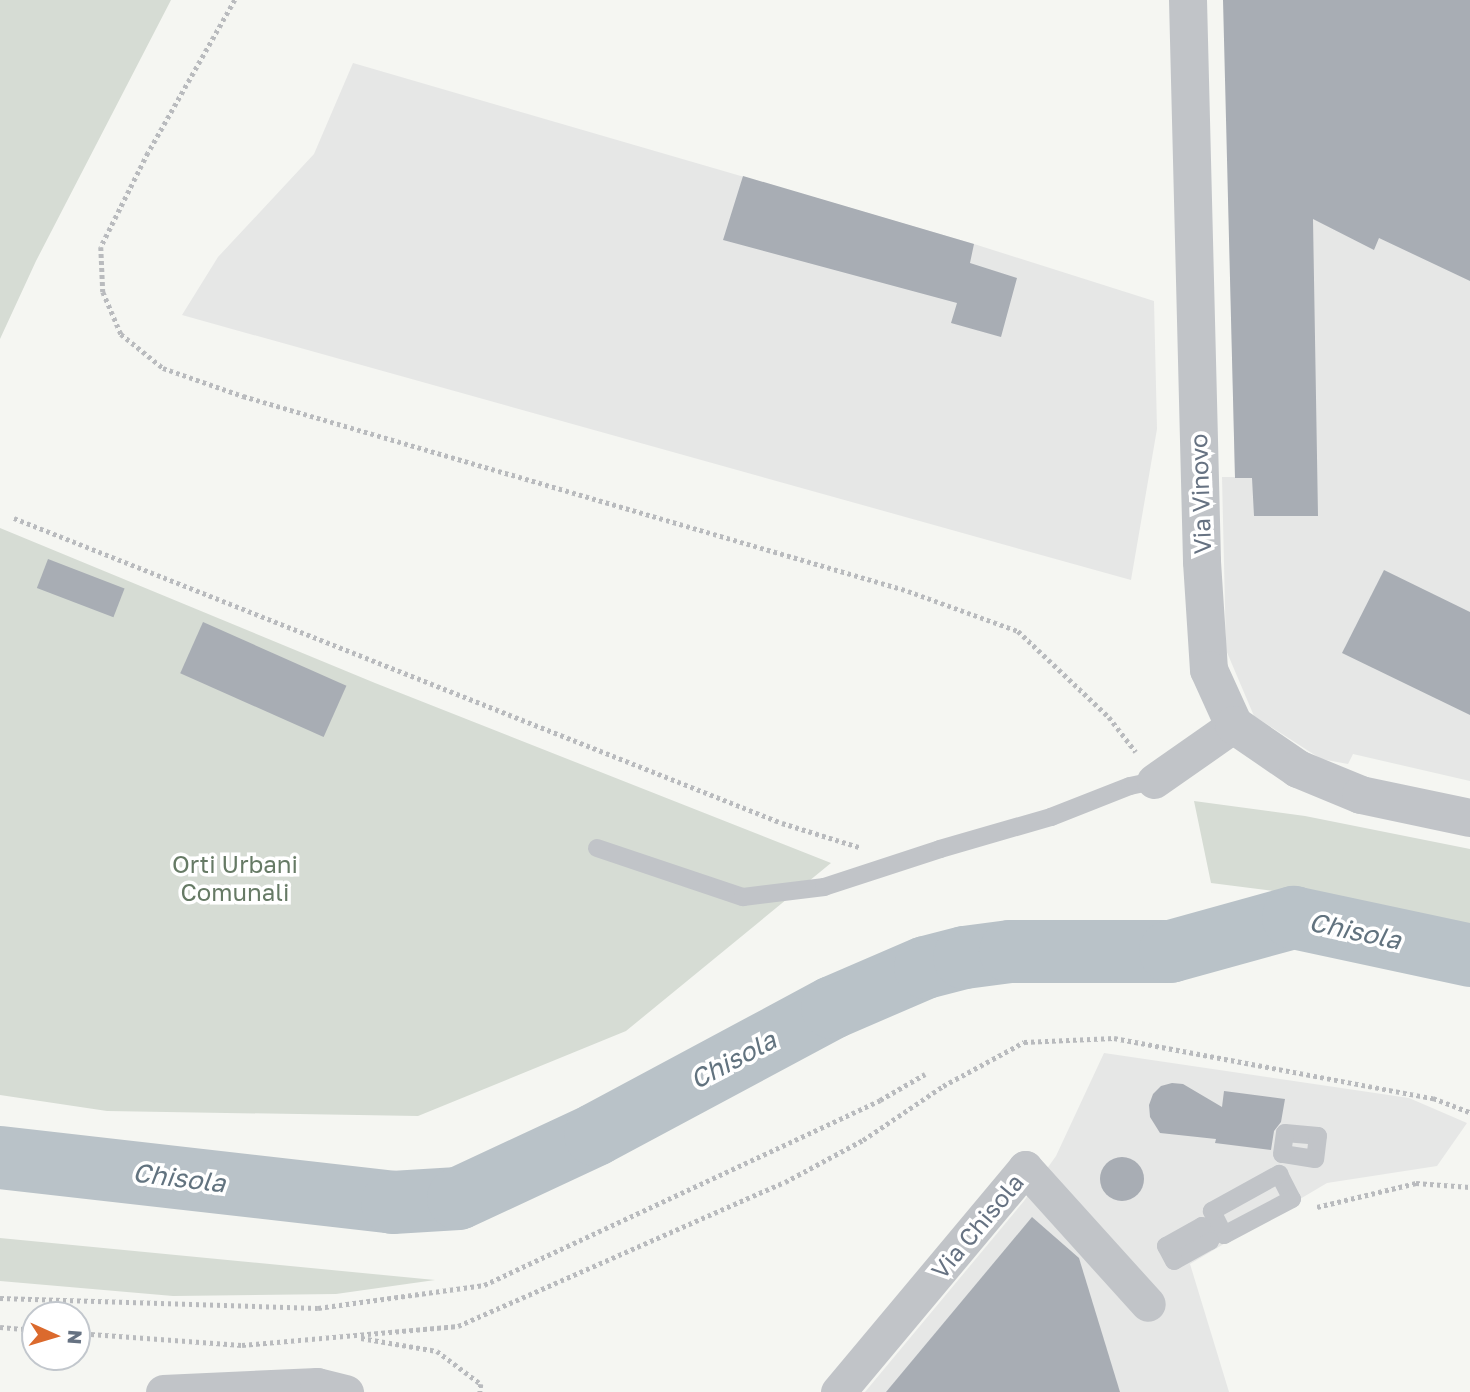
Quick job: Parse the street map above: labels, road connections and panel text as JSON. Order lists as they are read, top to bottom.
{
  "streets": {
    "street": ["Via Vinovo", "Via Chisola"]
  },
  "water": ["Chisola"],
  "parks": ["Orti Urbani Comunali"],
  "north": "right"
}
